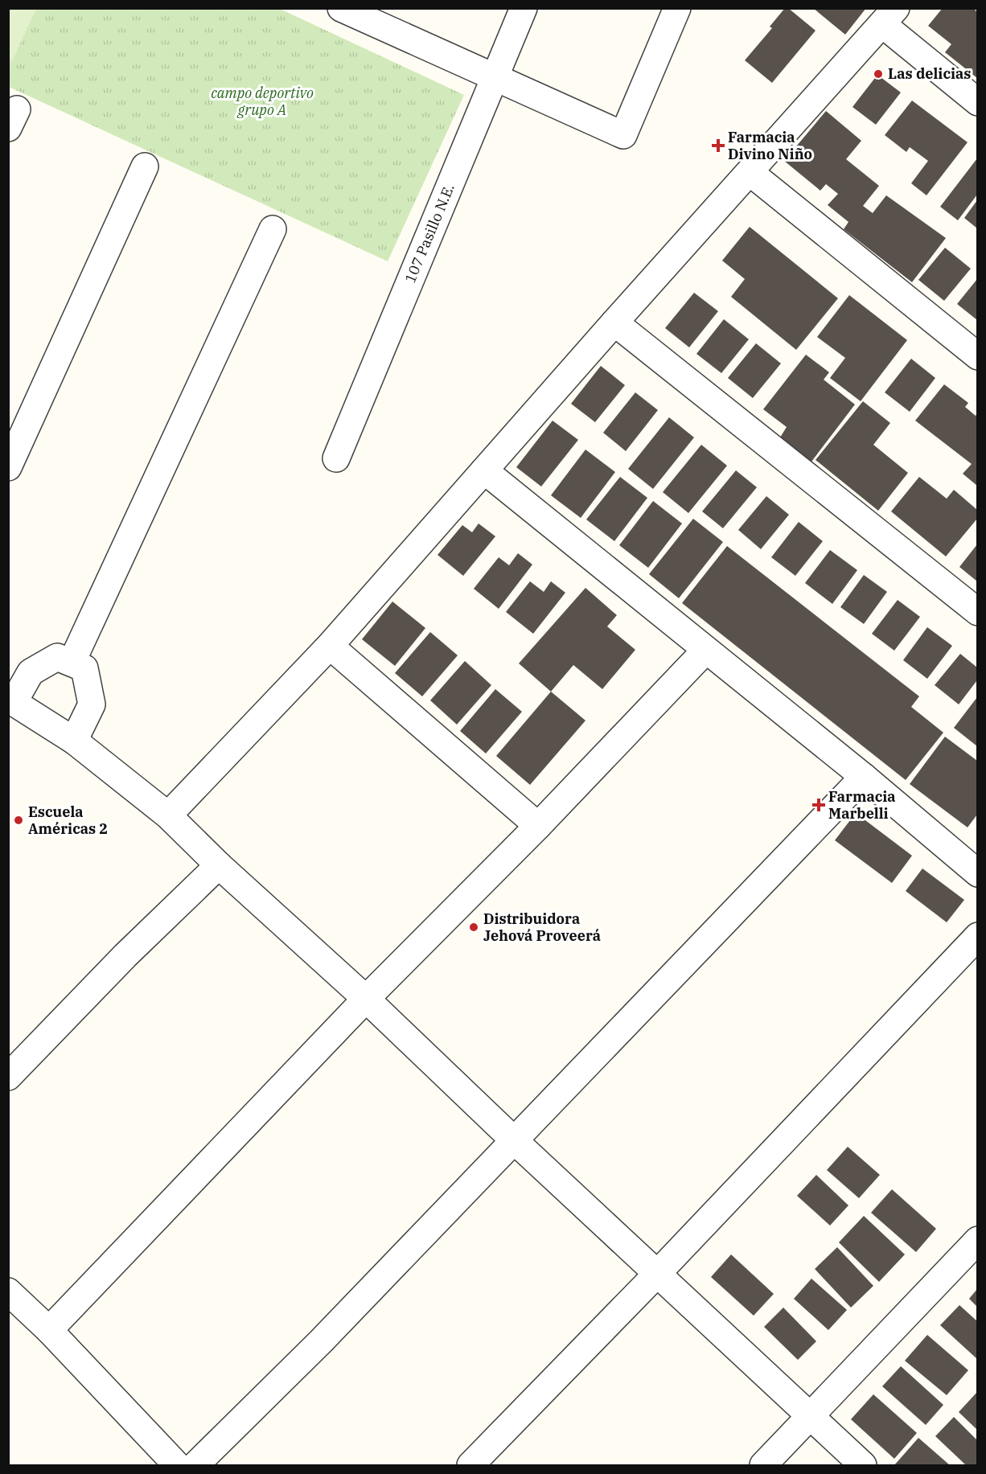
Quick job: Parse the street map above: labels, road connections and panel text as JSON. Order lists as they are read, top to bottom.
{
  "streets": {
    "street": ["107 Pasillo N.E."]
  },
  "parks": ["campo deportivo grupo A"],
  "places": {
    "other": ["Las delicias", "Escuela Américas 2", "Distribuidora Jehová Proveerá"],
    "health": ["Farmacia Divino Niño", "Farmacia Marbelli"]
  }
}
